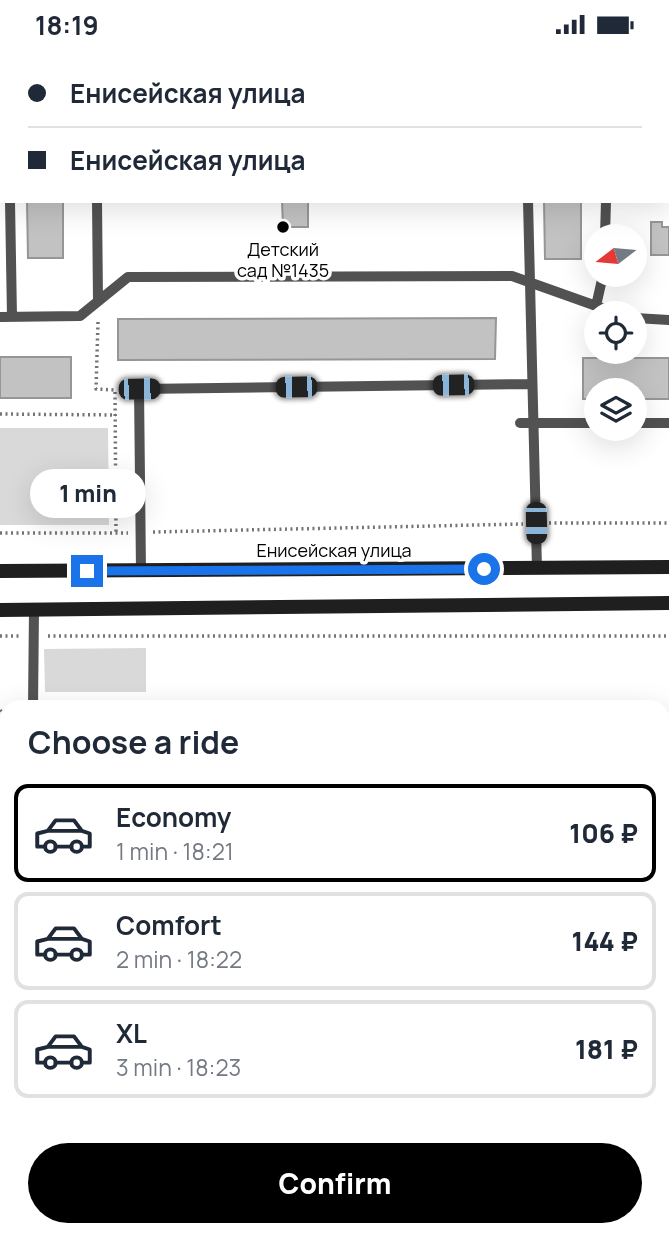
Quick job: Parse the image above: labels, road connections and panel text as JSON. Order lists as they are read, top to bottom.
{
  "streets": {
    "main road": ["Енисейская улица"]
  },
  "places": ["Детский сад №1435"],
  "north": "left",
  "page": {
    "status": "18:19",
    "banner": ["Енисейская улица", "Енисейская улица"],
    "bubble": "1 min",
    "heading": "Choose a ride",
    "list": [
      {
        "name": "Economy",
        "note": "1 min · 18:21",
        "value": "106 ₽"
      },
      {
        "name": "Comfort",
        "note": "2 min · 18:22",
        "value": "144 ₽"
      },
      {
        "name": "XL",
        "note": "3 min · 18:23",
        "value": "181 ₽"
      }
    ],
    "buttons": "Confirm"
  }
}
